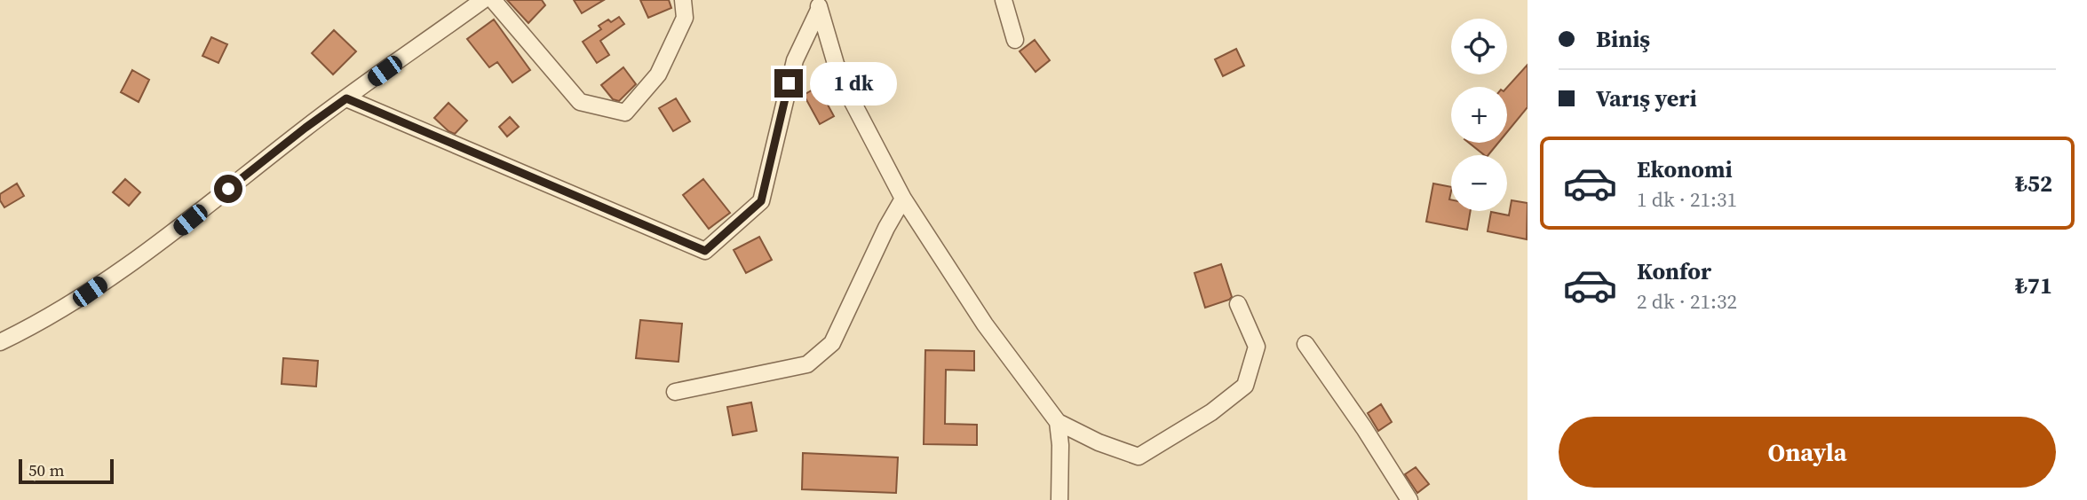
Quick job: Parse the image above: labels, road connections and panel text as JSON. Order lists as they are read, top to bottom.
{
  "scale_bar": "50 m",
  "page": {
    "banner": ["Biniş", "Varış yeri"],
    "map_buttons": ["+", "−"],
    "bubble": "1 dk",
    "list": [
      {
        "name": "Ekonomi",
        "note": "1 dk · 21:31",
        "value": "₺52"
      },
      {
        "name": "Konfor",
        "note": "2 dk · 21:32",
        "value": "₺71"
      }
    ],
    "buttons": "Onayla",
    "scale": "50 m"
  }
}
